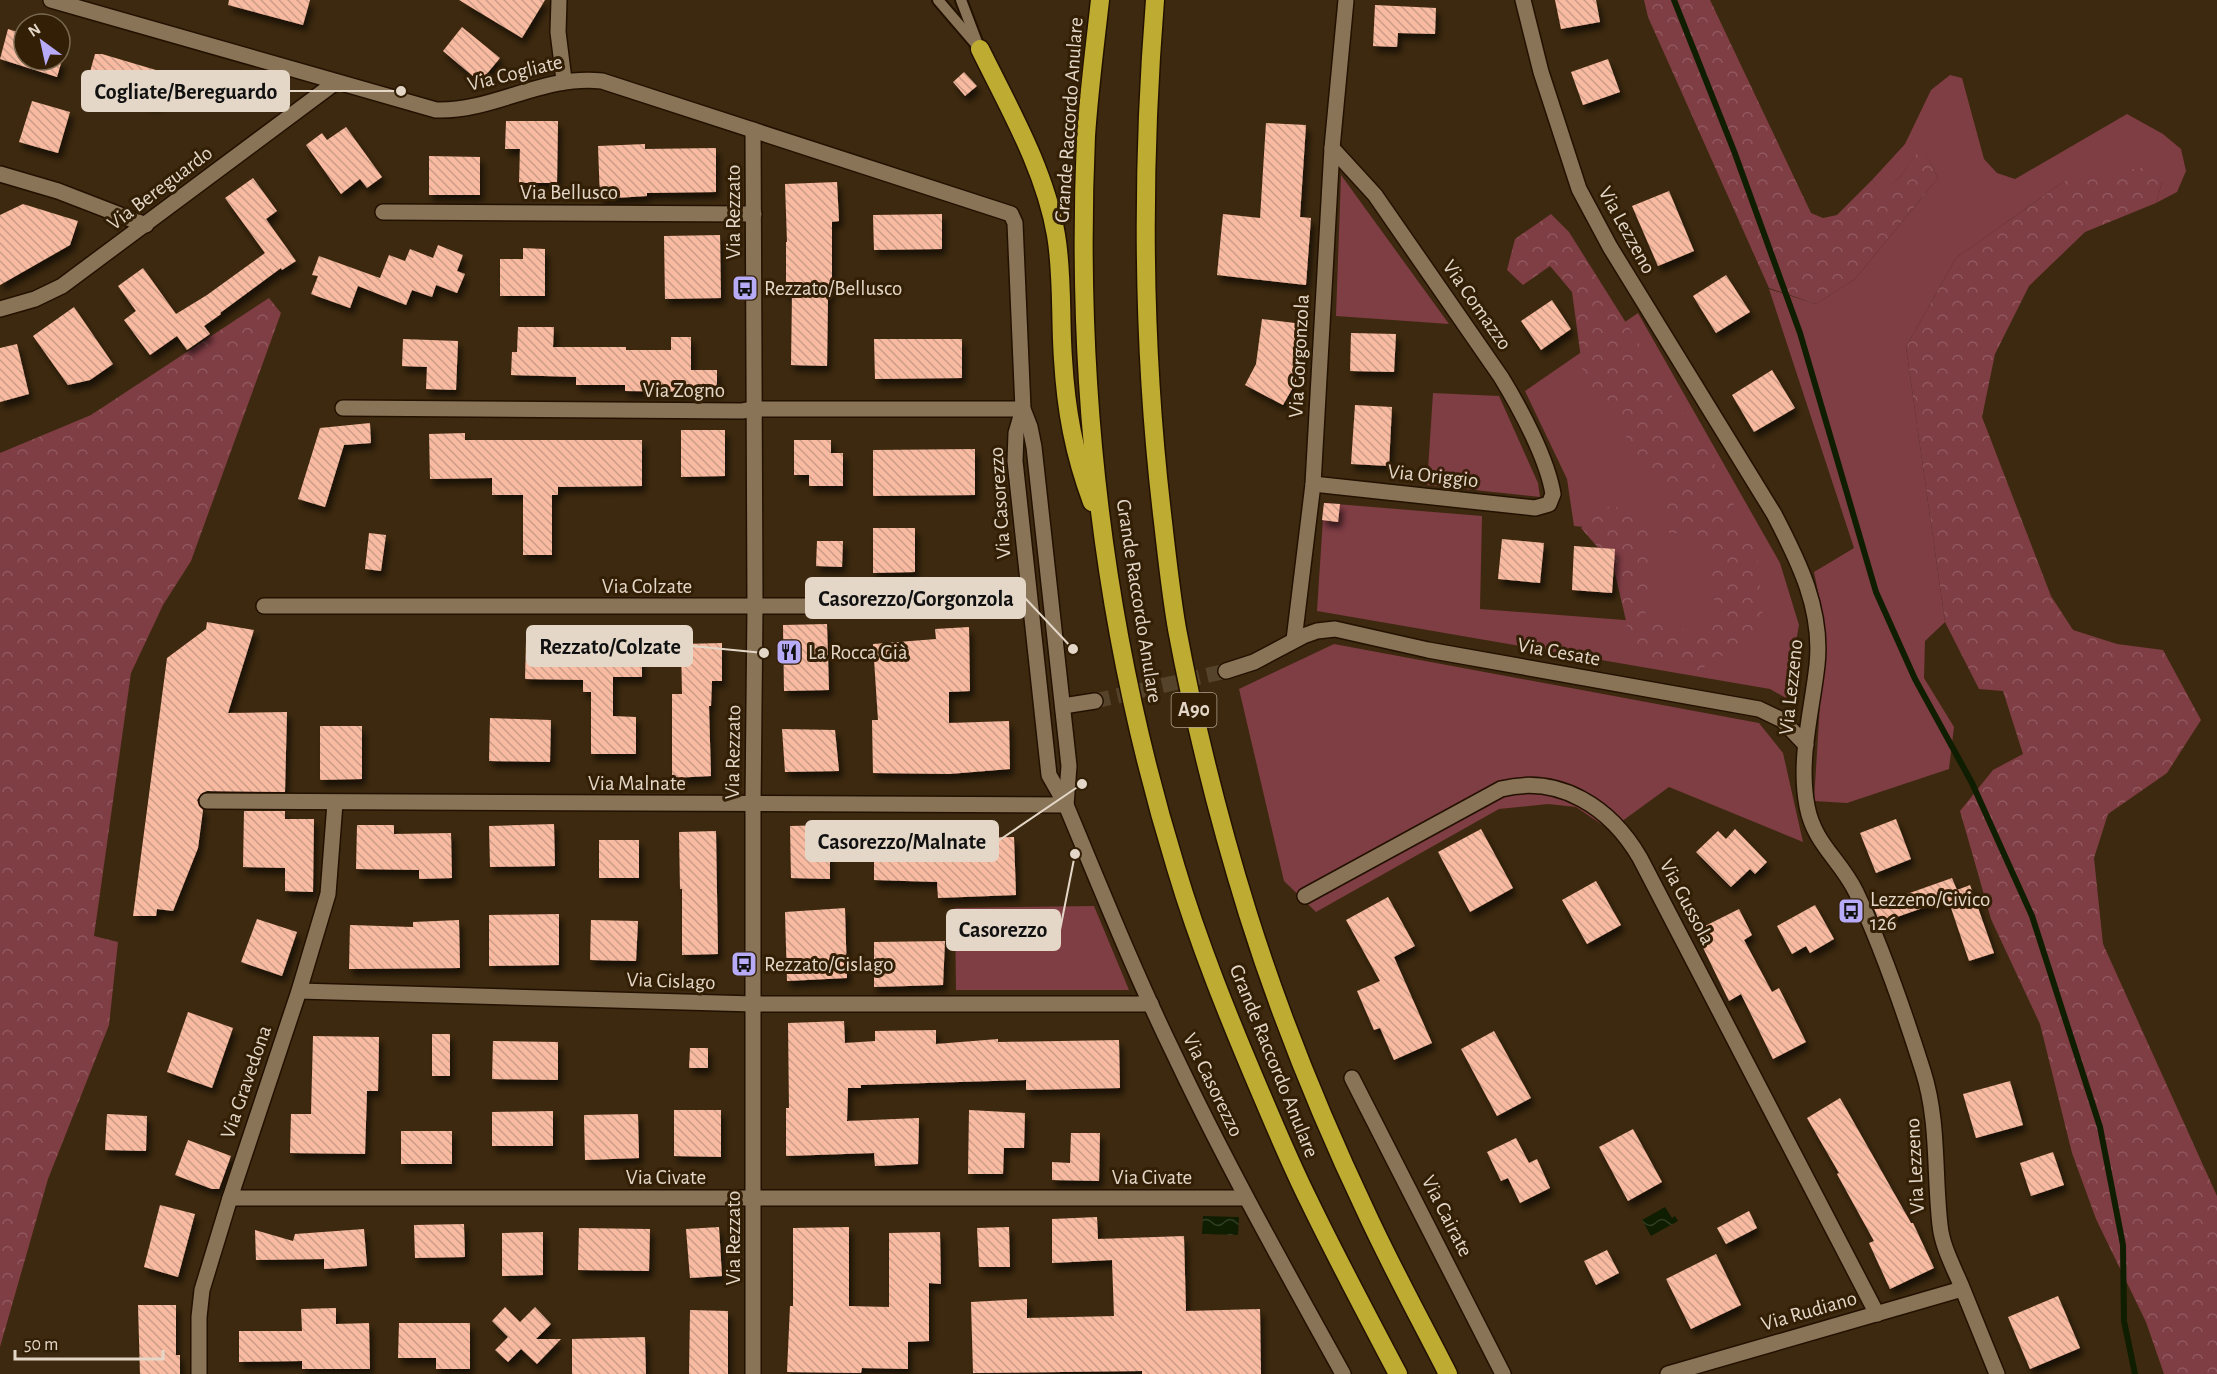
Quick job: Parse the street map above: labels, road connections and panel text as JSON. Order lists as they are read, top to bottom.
{
  "streets": {
    "highway": ["Grande Raccordo Anulare", "A90"],
    "street": [
      "Via Cogliate",
      "Via Bereguardo",
      "Via Bellusco",
      "Via Rezzato",
      "Via Lezzeno",
      "Via Comazzo",
      "Via Gorgonzola",
      "Via Zogno",
      "Via Origgio",
      "Via Casorezzo",
      "Via Colzate",
      "Via Cesate",
      "Via Malnate",
      "Via Gussola",
      "Via Cislago",
      "Via Gravedona",
      "Via Civate",
      "Via Cairate",
      "Via Rudiano"
    ]
  },
  "crossings": [
    ["Via Cogliate", "Via Bereguardo"],
    ["Via Cogliate", "Via Rezzato"],
    ["Via Cogliate", "Via Casorezzo"],
    ["Via Bellusco", "Via Rezzato"],
    ["Via Rezzato", "Via Zogno"],
    ["Via Rezzato", "Via Colzate"],
    ["Via Rezzato", "Via Malnate"],
    ["Via Rezzato", "Via Cislago"],
    ["Via Rezzato", "Via Civate"],
    ["Via Lezzeno", "Via Cesate"],
    ["Via Lezzeno", "Via Rudiano"],
    ["Via Comazzo", "Via Gorgonzola"],
    ["Via Comazzo", "Via Origgio"],
    ["Via Gorgonzola", "Via Origgio"],
    ["Via Gorgonzola", "Via Cesate"],
    ["Via Zogno", "Via Casorezzo"],
    ["Via Casorezzo", "Via Colzate"],
    ["Via Casorezzo", "Via Malnate"],
    ["Via Casorezzo", "Via Cislago"],
    ["Via Casorezzo", "Via Civate"],
    ["Via Malnate", "Via Gravedona"],
    ["Via Gussola", "Via Rudiano"],
    ["Via Cislago", "Via Gravedona"],
    ["Via Gravedona", "Via Civate"]
  ],
  "places": {
    "other": [
      "Cogliate/Bereguardo",
      "Casorezzo/Gorgonzola",
      "Rezzato/Colzate",
      "Casorezzo/Malnate",
      "Casorezzo"
    ],
    "bus stop": ["Rezzato/Bellusco", "Lezzeno/Civico 126", "Rezzato/Cislago"],
    "restaurant": ["La Rocca Già"]
  },
  "scale_bar": "50 m",
  "north": "top left"
}
